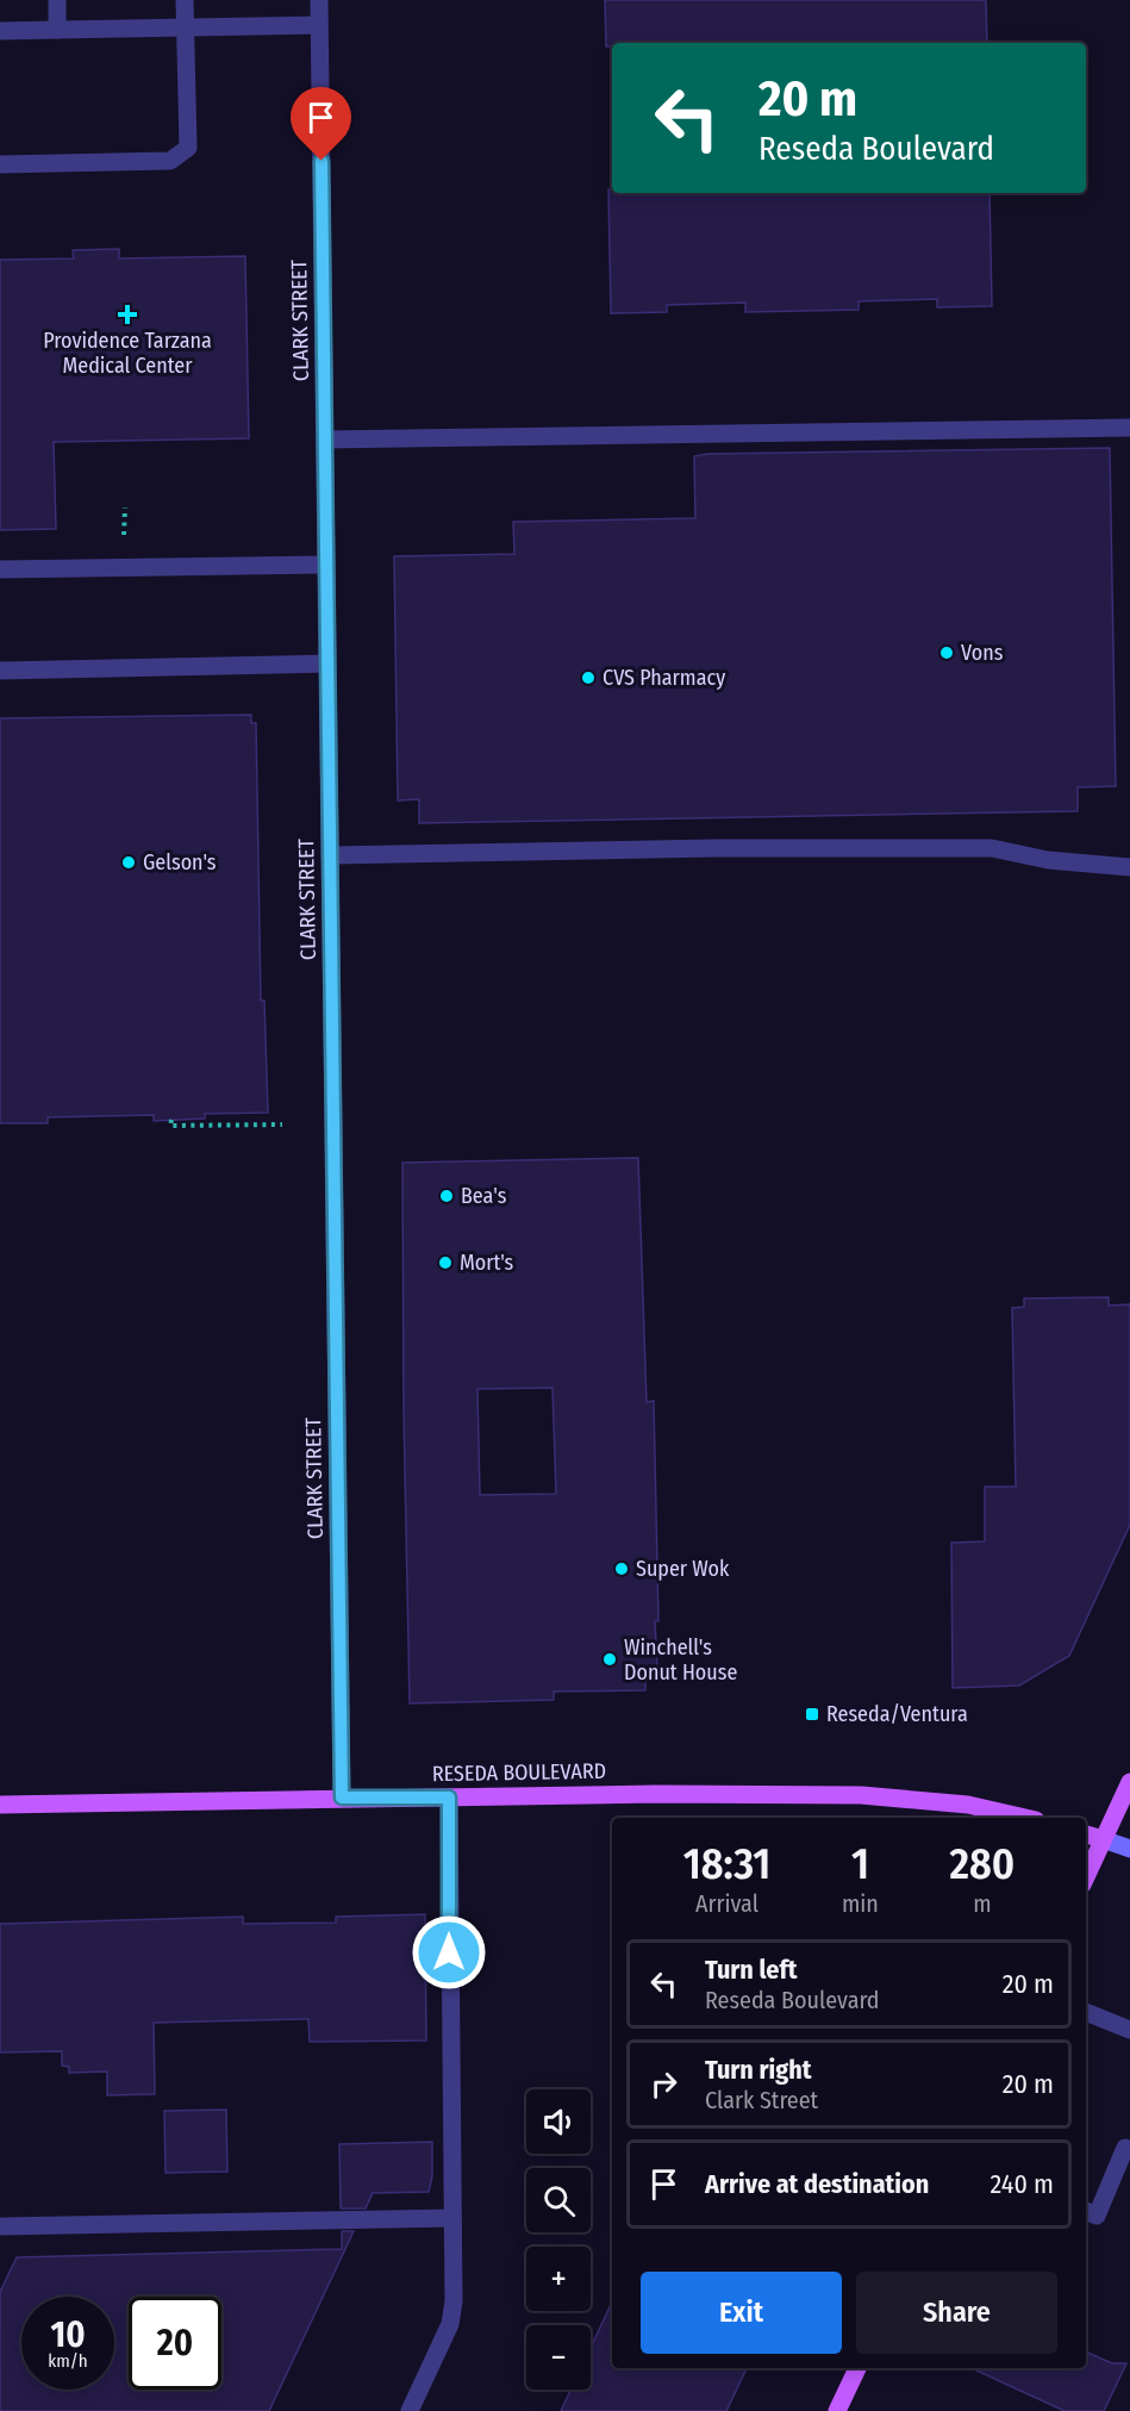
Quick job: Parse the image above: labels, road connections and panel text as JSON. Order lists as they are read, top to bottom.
{
  "streets": {
    "main road": ["RESEDA BOULEVARD"],
    "street": ["CLARK STREET"]
  },
  "crossings": [
    ["CLARK STREET", "RESEDA BOULEVARD"]
  ],
  "places": {
    "health": ["Providence Tarzana Medical Center"],
    "other": [
      "Vons",
      "CVS Pharmacy",
      "Gelson's",
      "Bea's",
      "Mort's",
      "Super Wok",
      "Winchell's Donut House"
    ],
    "transit": ["Reseda/Ventura"]
  },
  "page": {
    "turn": ["20 m", "Reseda Boulevard"],
    "eta": [
      "18:31",
      "Arrival",
      "1",
      "min",
      "280",
      "m"
    ],
    "list": [
      {
        "name": "Turn left",
        "note": "Reseda Boulevard",
        "value": "20 m"
      },
      {
        "name": "Turn right",
        "note": "Clark Street",
        "value": "20 m"
      },
      {
        "name": "Arrive at destination",
        "value": "240 m"
      }
    ],
    "map_buttons": ["+", "−"],
    "buttons": ["Exit", "Share"],
    "speed": "10 km/h",
    "limit": "20"
  }
}
